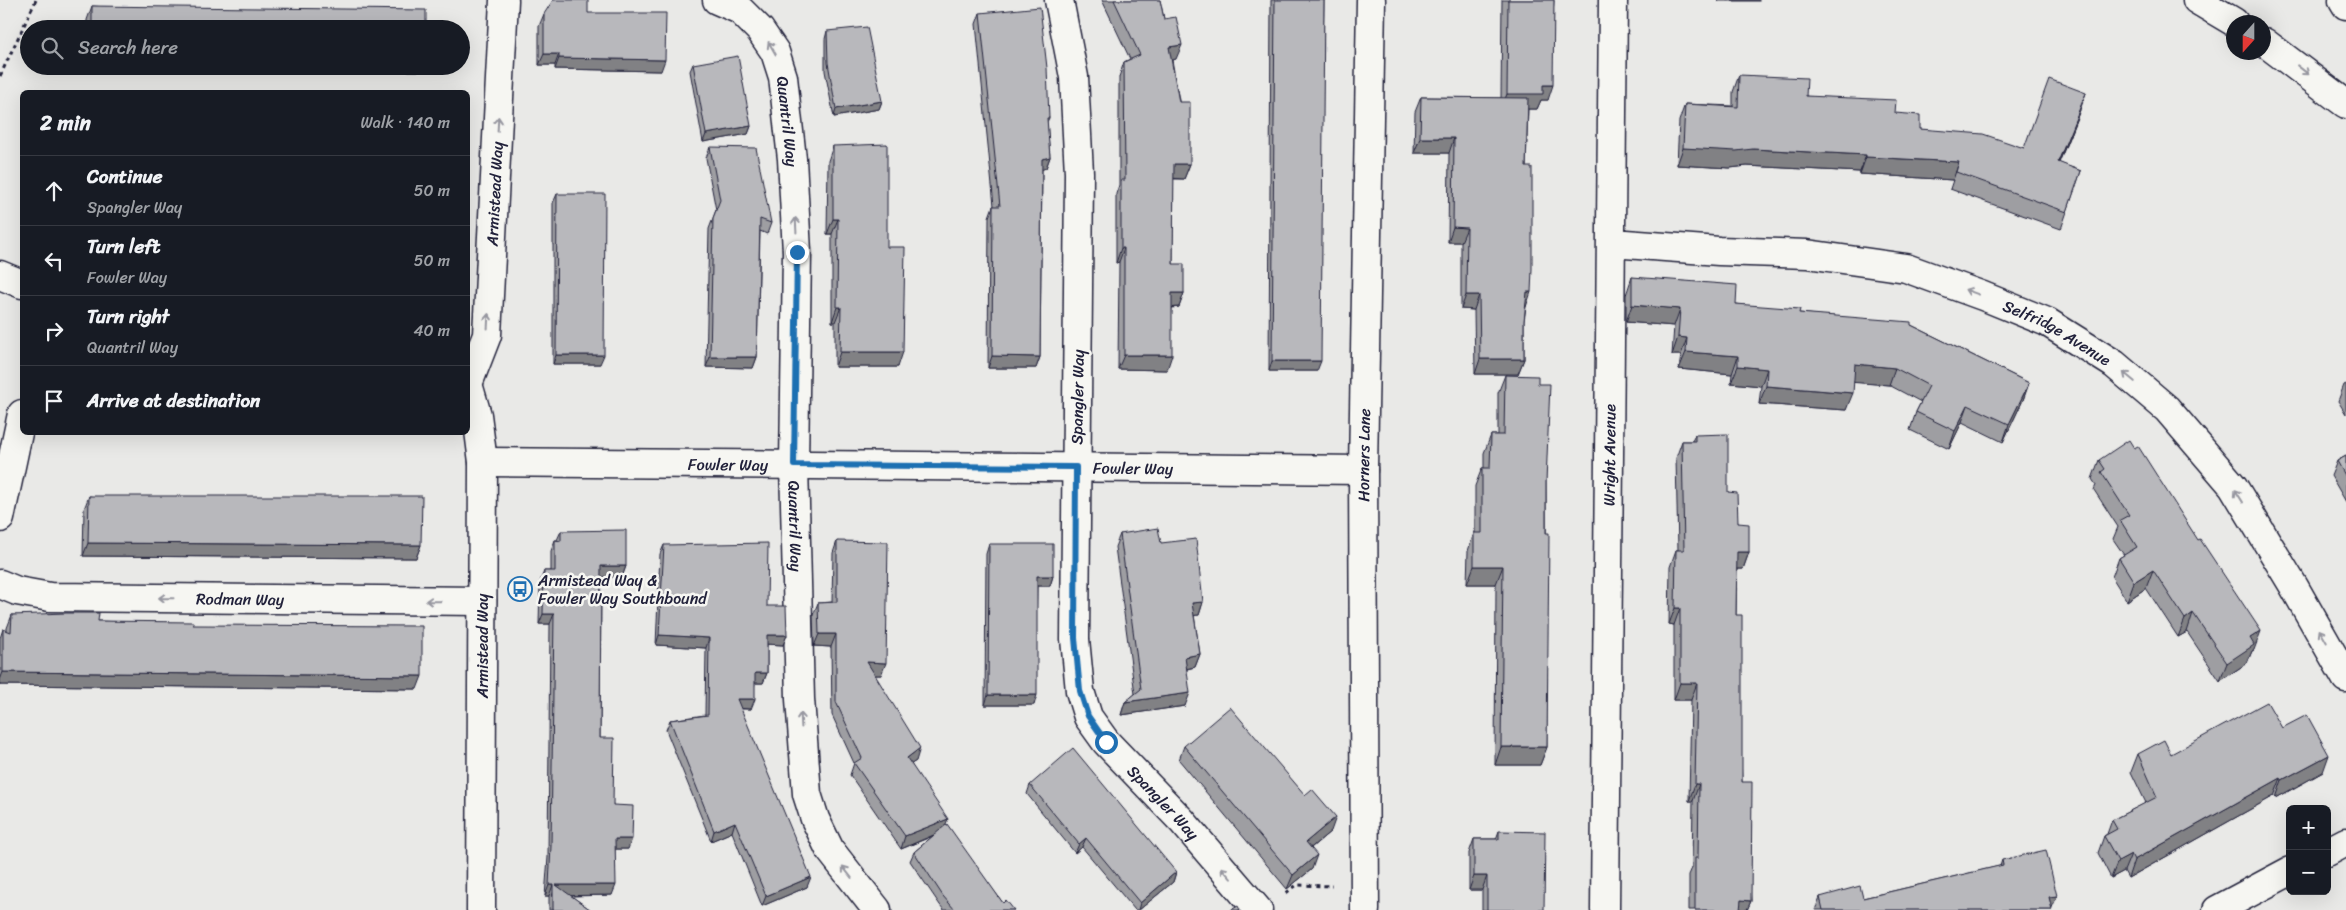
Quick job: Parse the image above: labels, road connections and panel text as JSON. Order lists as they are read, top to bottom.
{
  "streets": {
    "street": [
      "Quantril Way",
      "Armistead Way",
      "Selfridge Avenue",
      "Spangler Way",
      "Horners Lane",
      "Wright Avenue",
      "Fowler Way",
      "Rodman Way"
    ]
  },
  "crossings": [
    ["Quantril Way", "Fowler Way"],
    ["Armistead Way", "Fowler Way"],
    ["Armistead Way", "Rodman Way"],
    ["Selfridge Avenue", "Wright Avenue"],
    ["Spangler Way", "Fowler Way"],
    ["Horners Lane", "Fowler Way"]
  ],
  "one_way": [
    "Quantril Way",
    "Armistead Way",
    "Selfridge Avenue",
    "Spangler Way",
    "Rodman Way"
  ],
  "places": {
    "bus stop": ["Armistead Way & Fowler Way Southbound"]
  },
  "north": "bottom",
  "page": {
    "search": "Search here",
    "heading": ["2 min", "Walk · 140 m"],
    "list": [
      ["Continue", "Spangler Way", "50 m"],
      ["Turn left", "Fowler Way", "50 m"],
      ["Turn right", "Quantril Way", "40 m"],
      "Arrive at destination"
    ],
    "map_buttons": ["+", "−"]
  }
}
